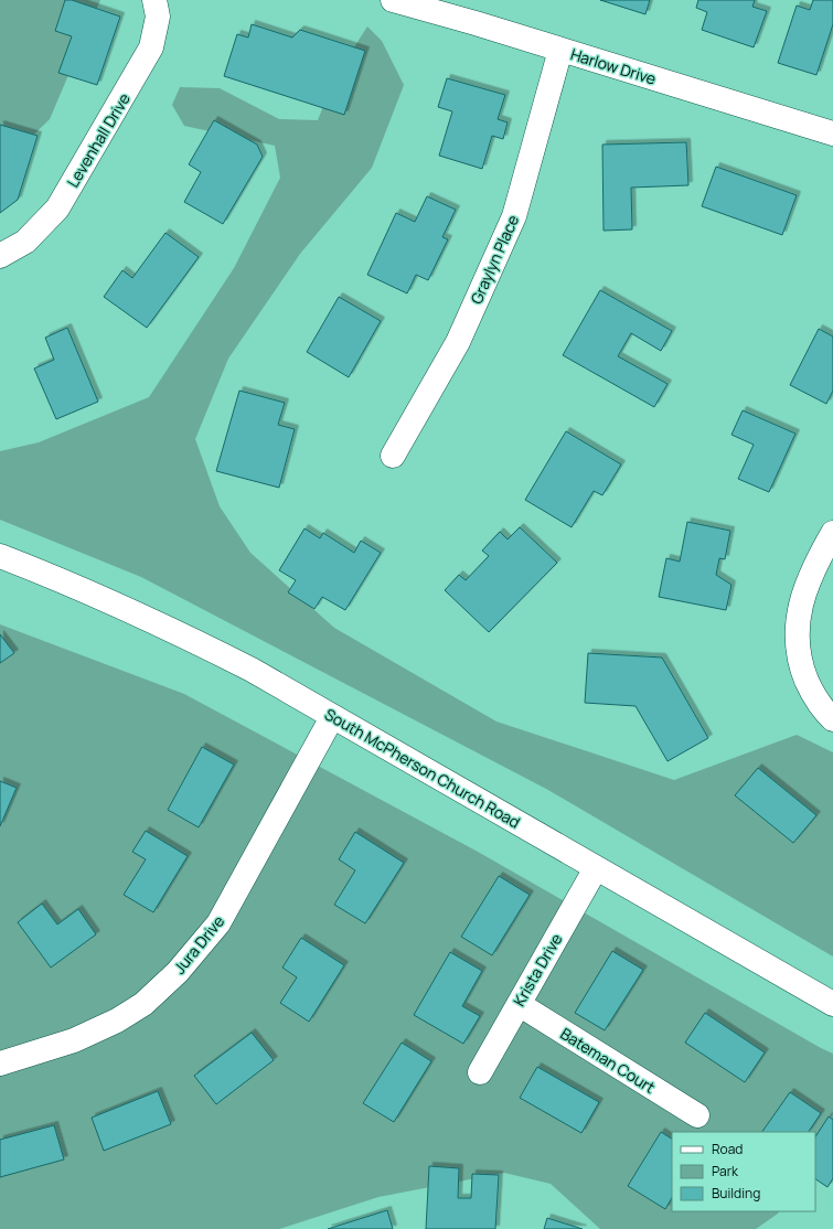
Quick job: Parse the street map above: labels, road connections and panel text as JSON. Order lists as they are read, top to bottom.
{
  "streets": {
    "street": [
      "Harlow Drive",
      "Levenhall Drive",
      "Graylyn Place",
      "South McPherson Church Road",
      "Jura Drive",
      "Krista Drive",
      "Bateman Court"
    ]
  },
  "crossings": [
    ["Harlow Drive", "Graylyn Place"],
    ["South McPherson Church Road", "Jura Drive"],
    ["South McPherson Church Road", "Krista Drive"],
    ["Krista Drive", "Bateman Court"]
  ],
  "legend": ["Road", "Park", "Building"]
}
